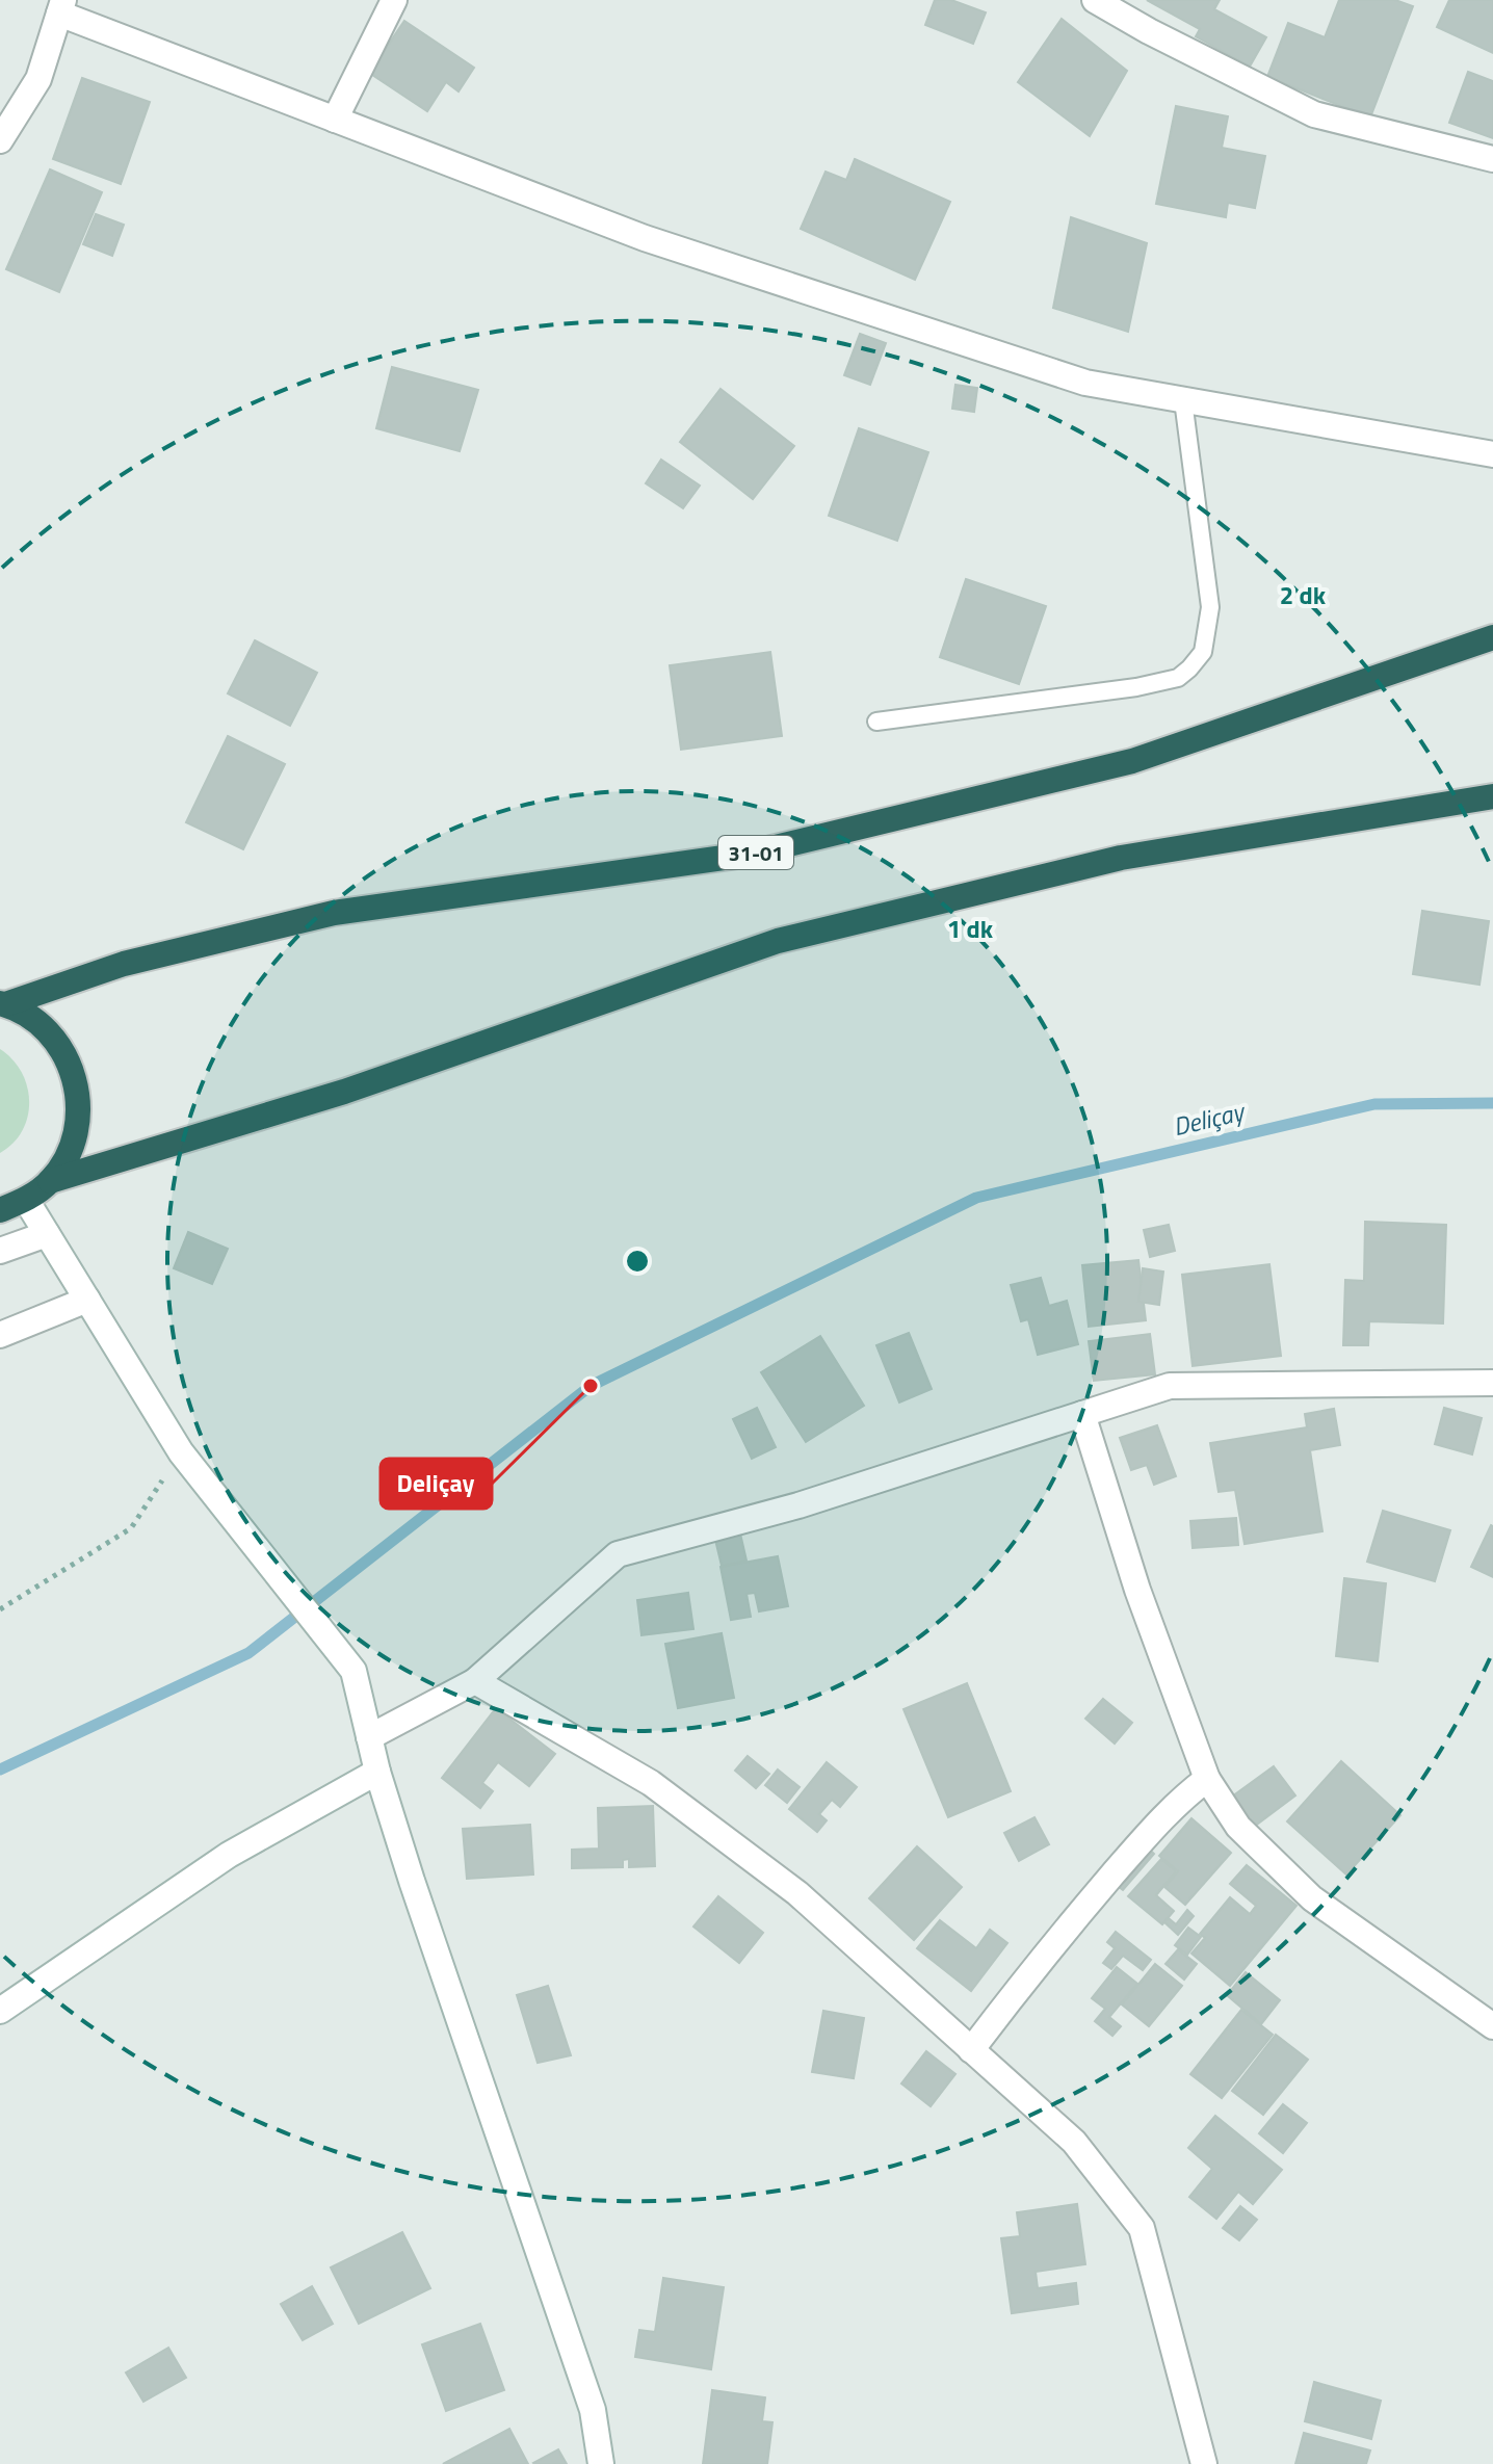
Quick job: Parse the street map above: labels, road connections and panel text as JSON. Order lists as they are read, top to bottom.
{
  "streets": {
    "highway": ["31-01"]
  },
  "water": ["Deliçay"],
  "places": ["Deliçay"],
  "rings": ["2 dk", "1 dk"]
}
